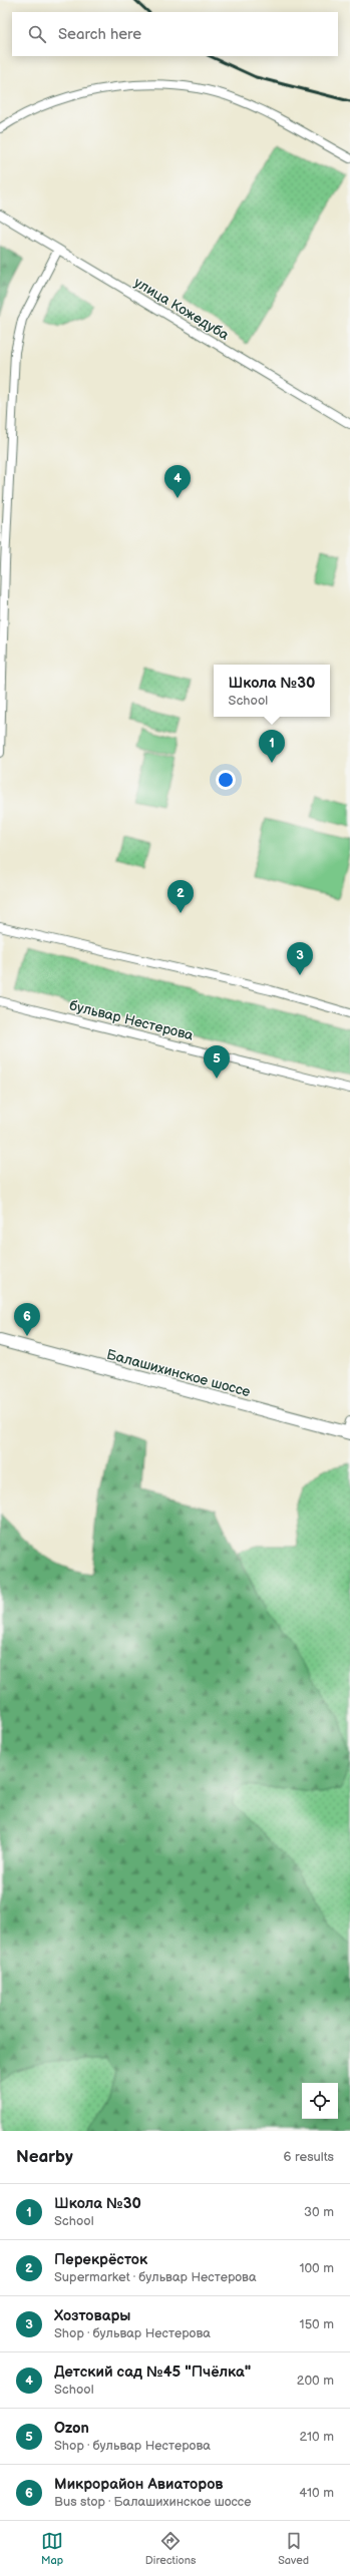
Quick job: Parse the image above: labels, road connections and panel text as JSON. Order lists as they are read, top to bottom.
{
  "streets": {
    "main road": ["Балашихинское шоссе"],
    "street": ["улица Кожедуба", "бульвар Нестерова"]
  },
  "page": {
    "search": "Search here",
    "pins": [
      "4",
      "1",
      "2",
      "3",
      "5",
      "6"
    ],
    "popup": ["Школа №30", "School"],
    "heading": ["Nearby", "6 results"],
    "list": [
      {
        "mark": "1",
        "name": "Школа №30",
        "note": "School",
        "value": "30 m"
      },
      {
        "mark": "2",
        "name": "Перекрёсток",
        "note": "Supermarket · бульвар Нестерова",
        "value": "100 m"
      },
      {
        "mark": "3",
        "name": "Хозтовары",
        "note": "Shop · бульвар Нестерова",
        "value": "150 m"
      },
      {
        "mark": "4",
        "name": "Детский сад №45 \"Пчёлка\"",
        "note": "School",
        "value": "200 m"
      },
      {
        "mark": "5",
        "name": "Ozon",
        "note": "Shop · бульвар Нестерова",
        "value": "210 m"
      },
      {
        "mark": "6",
        "name": "Микрорайон Авиаторов",
        "note": "Bus stop · Балашихинское шоссе",
        "value": "410 m"
      }
    ],
    "nav": ["Map", "Directions", "Saved"]
  }
}
